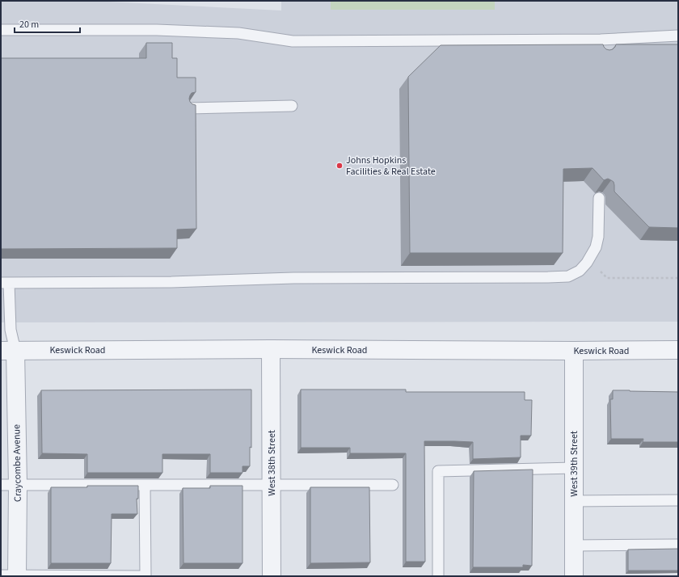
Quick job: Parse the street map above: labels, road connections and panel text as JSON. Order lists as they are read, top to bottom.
{
  "streets": {
    "street": [
      "Keswick Road",
      "Craycombe Avenue",
      "West 38th Street",
      "West 39th Street"
    ]
  },
  "crossings": [
    ["Keswick Road", "Craycombe Avenue"],
    ["Keswick Road", "West 38th Street"],
    ["Keswick Road", "West 39th Street"]
  ],
  "places": ["Johns Hopkins Facilities & Real Estate"],
  "scale_bar": "20 m"
}
